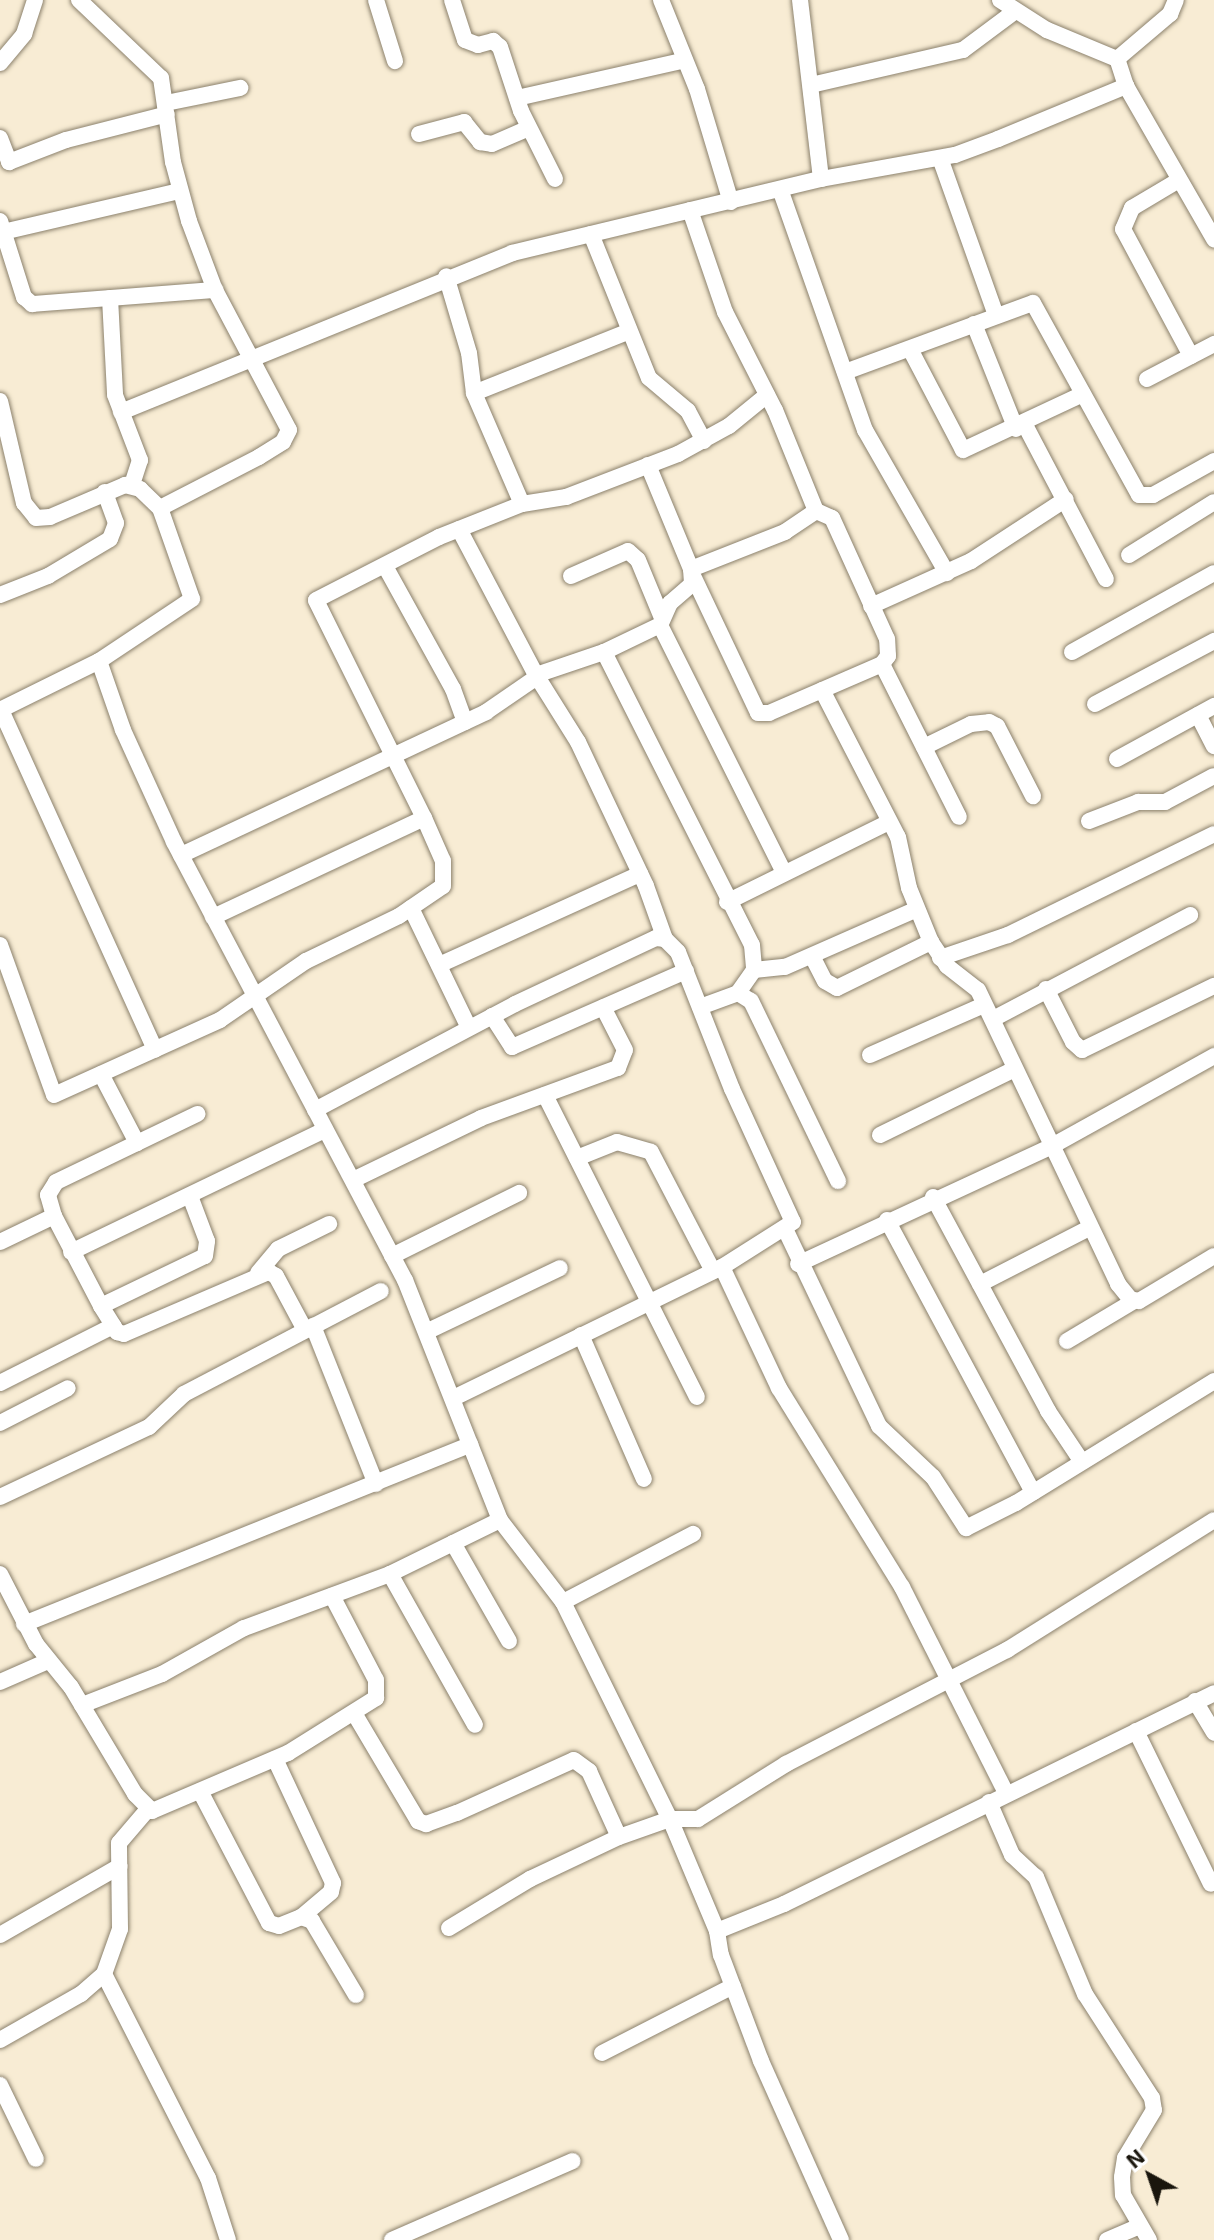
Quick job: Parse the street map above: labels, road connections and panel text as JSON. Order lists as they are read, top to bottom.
{
  "north": "top left"
}
